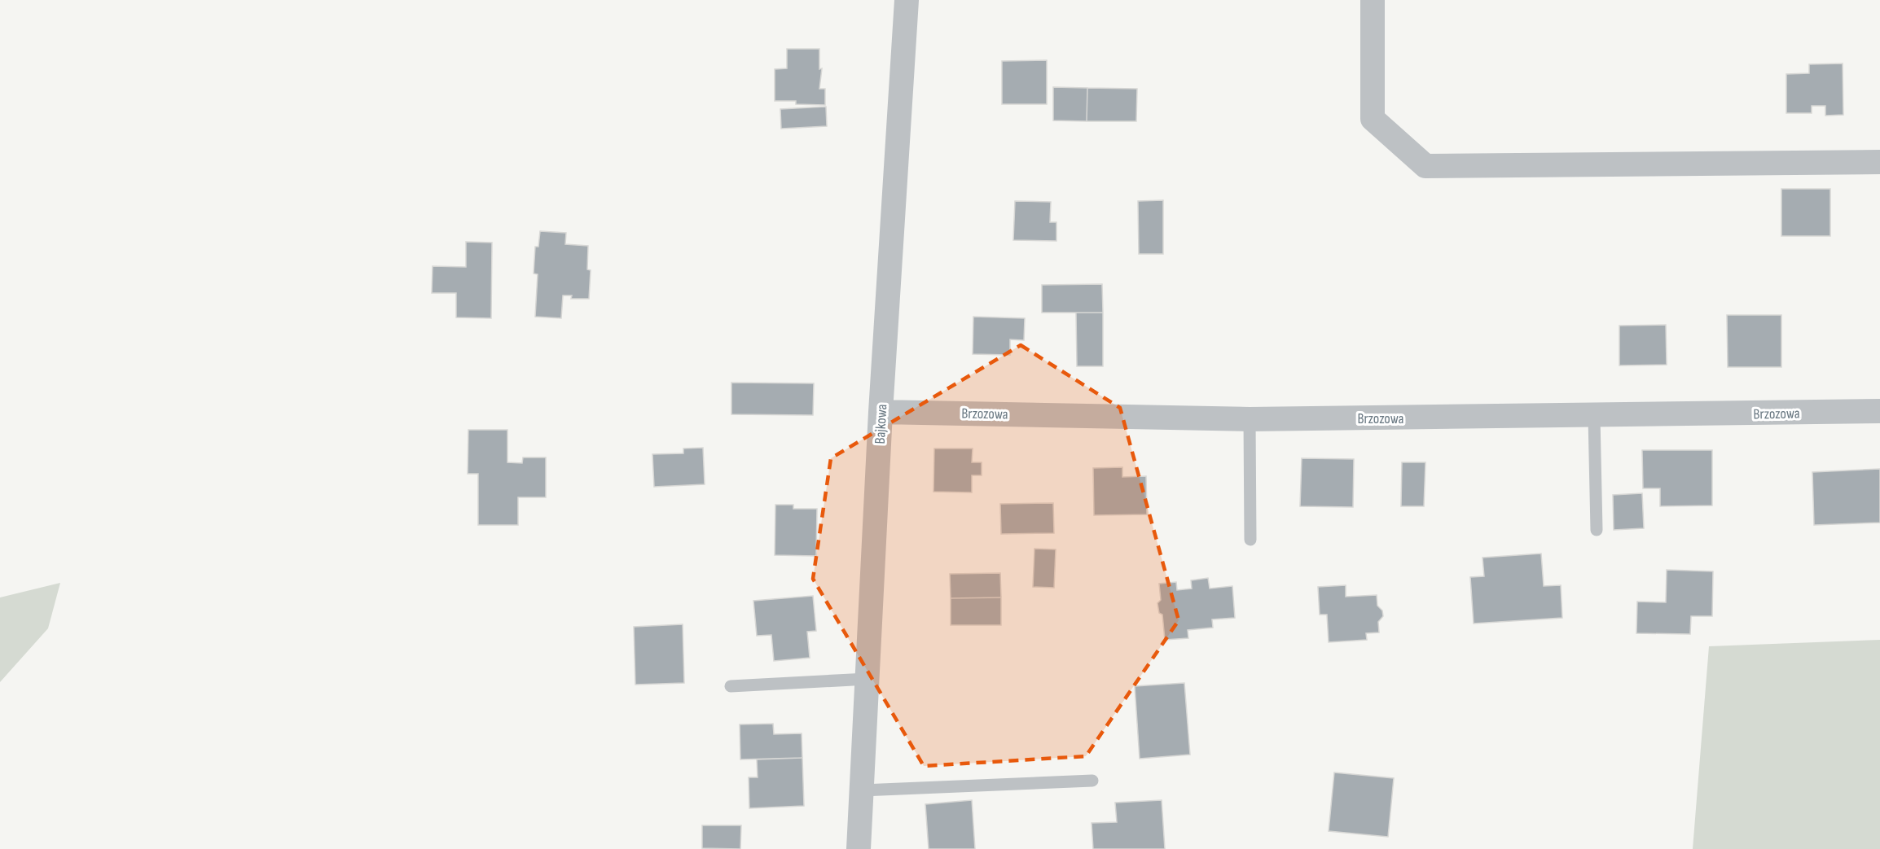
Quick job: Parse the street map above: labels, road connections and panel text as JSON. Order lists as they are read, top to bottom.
{
  "streets": {
    "street": ["Brzozowa", "Bajkowa"]
  },
  "crossings": [
    ["Brzozowa", "Bajkowa"]
  ]
}
